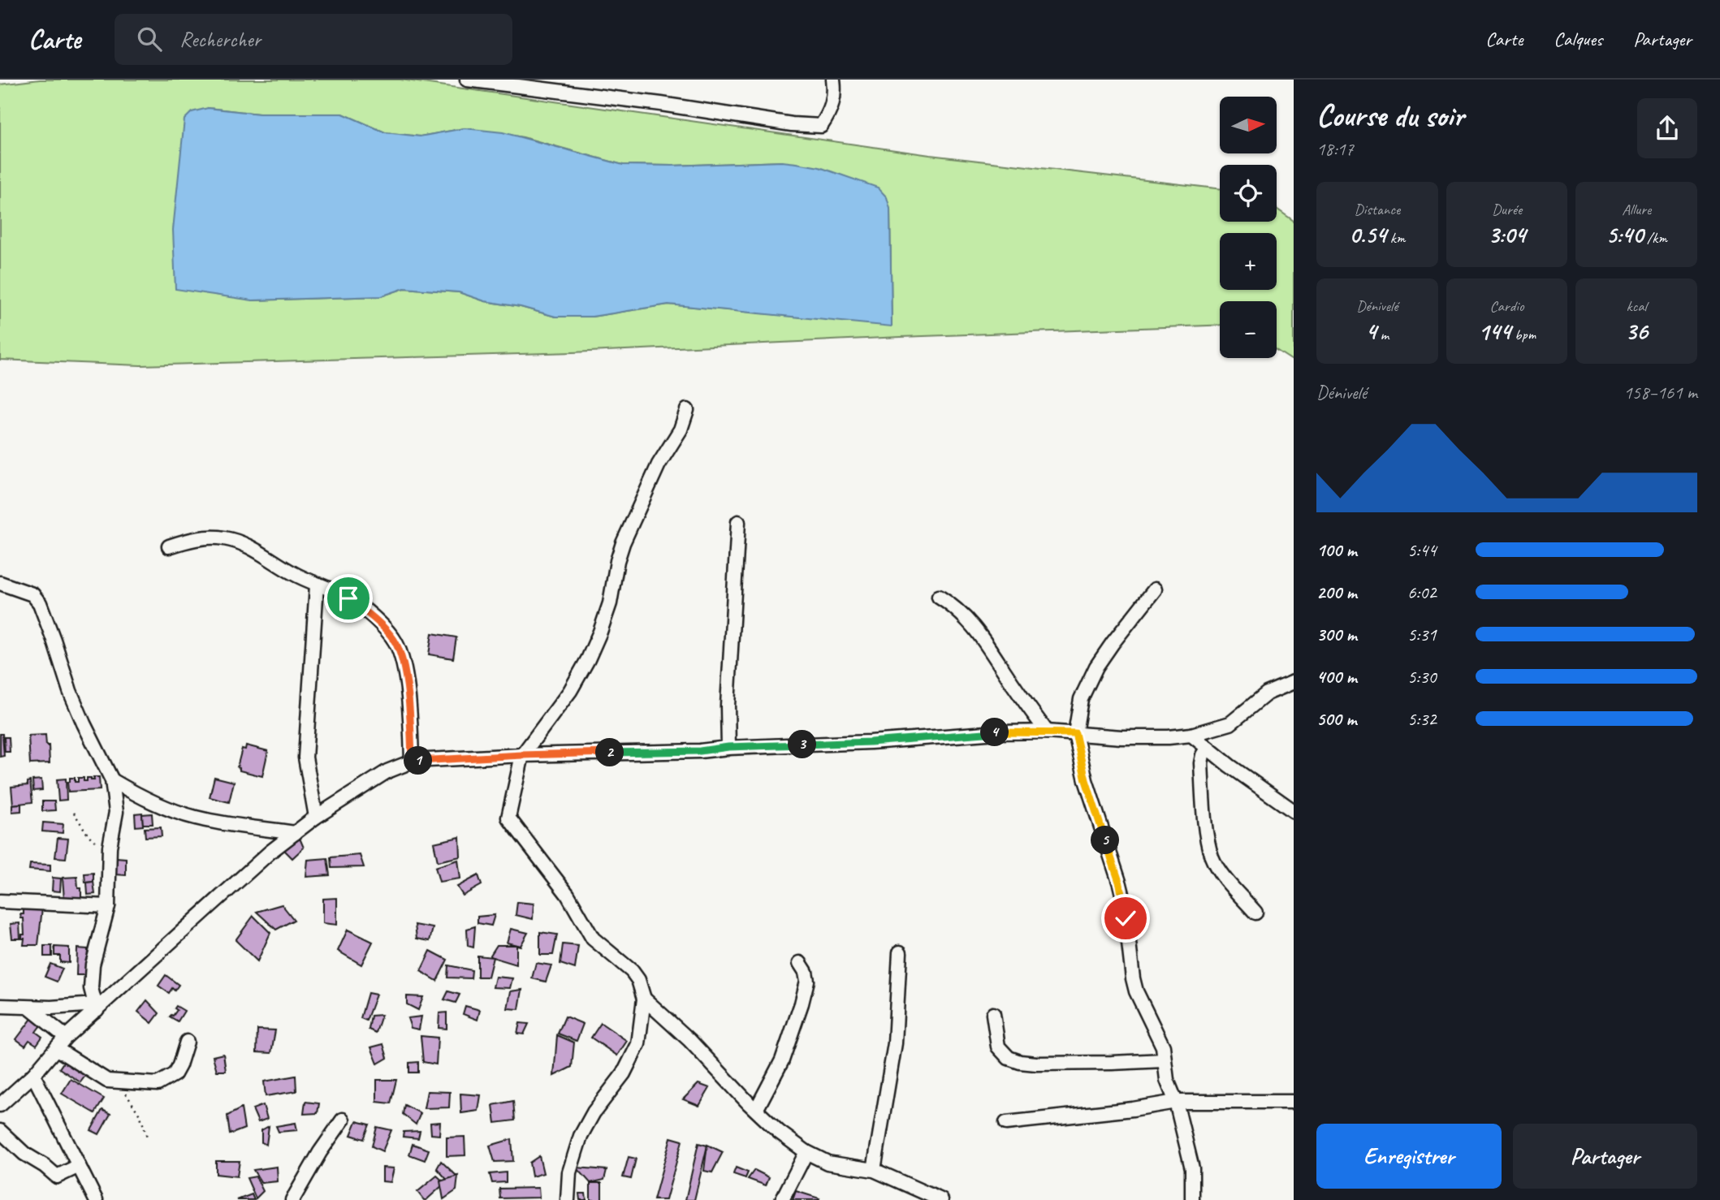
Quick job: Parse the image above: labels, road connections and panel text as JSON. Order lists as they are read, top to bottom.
{
  "north": "right",
  "page": {
    "header": "Carte",
    "search": "Rechercher",
    "nav": ["Carte", "Calques", "Partager"],
    "heading": ["Course du soir", "18:17"],
    "map_buttons": ["+", "−"],
    "stats": [
      ["Distance", "0.54 km"],
      ["Durée", "3:04"],
      ["Allure", "5:40 /km"],
      ["Dénivelé", "4 m"],
      ["Cardio", "144 bpm"],
      ["kcal", "36"]
    ],
    "chart": ["Dénivelé", "158–161 m"],
    "list": [
      {
        "name": "100 m",
        "note": "5:44"
      },
      {
        "name": "200 m",
        "note": "6:02"
      },
      {
        "name": "300 m",
        "note": "5:31"
      },
      {
        "name": "400 m",
        "note": "5:30"
      },
      {
        "name": "500 m",
        "note": "5:32"
      }
    ],
    "pins": [
      "4",
      "3",
      "2",
      "1",
      "5"
    ],
    "buttons": ["Enregistrer", "Partager"]
  }
}
